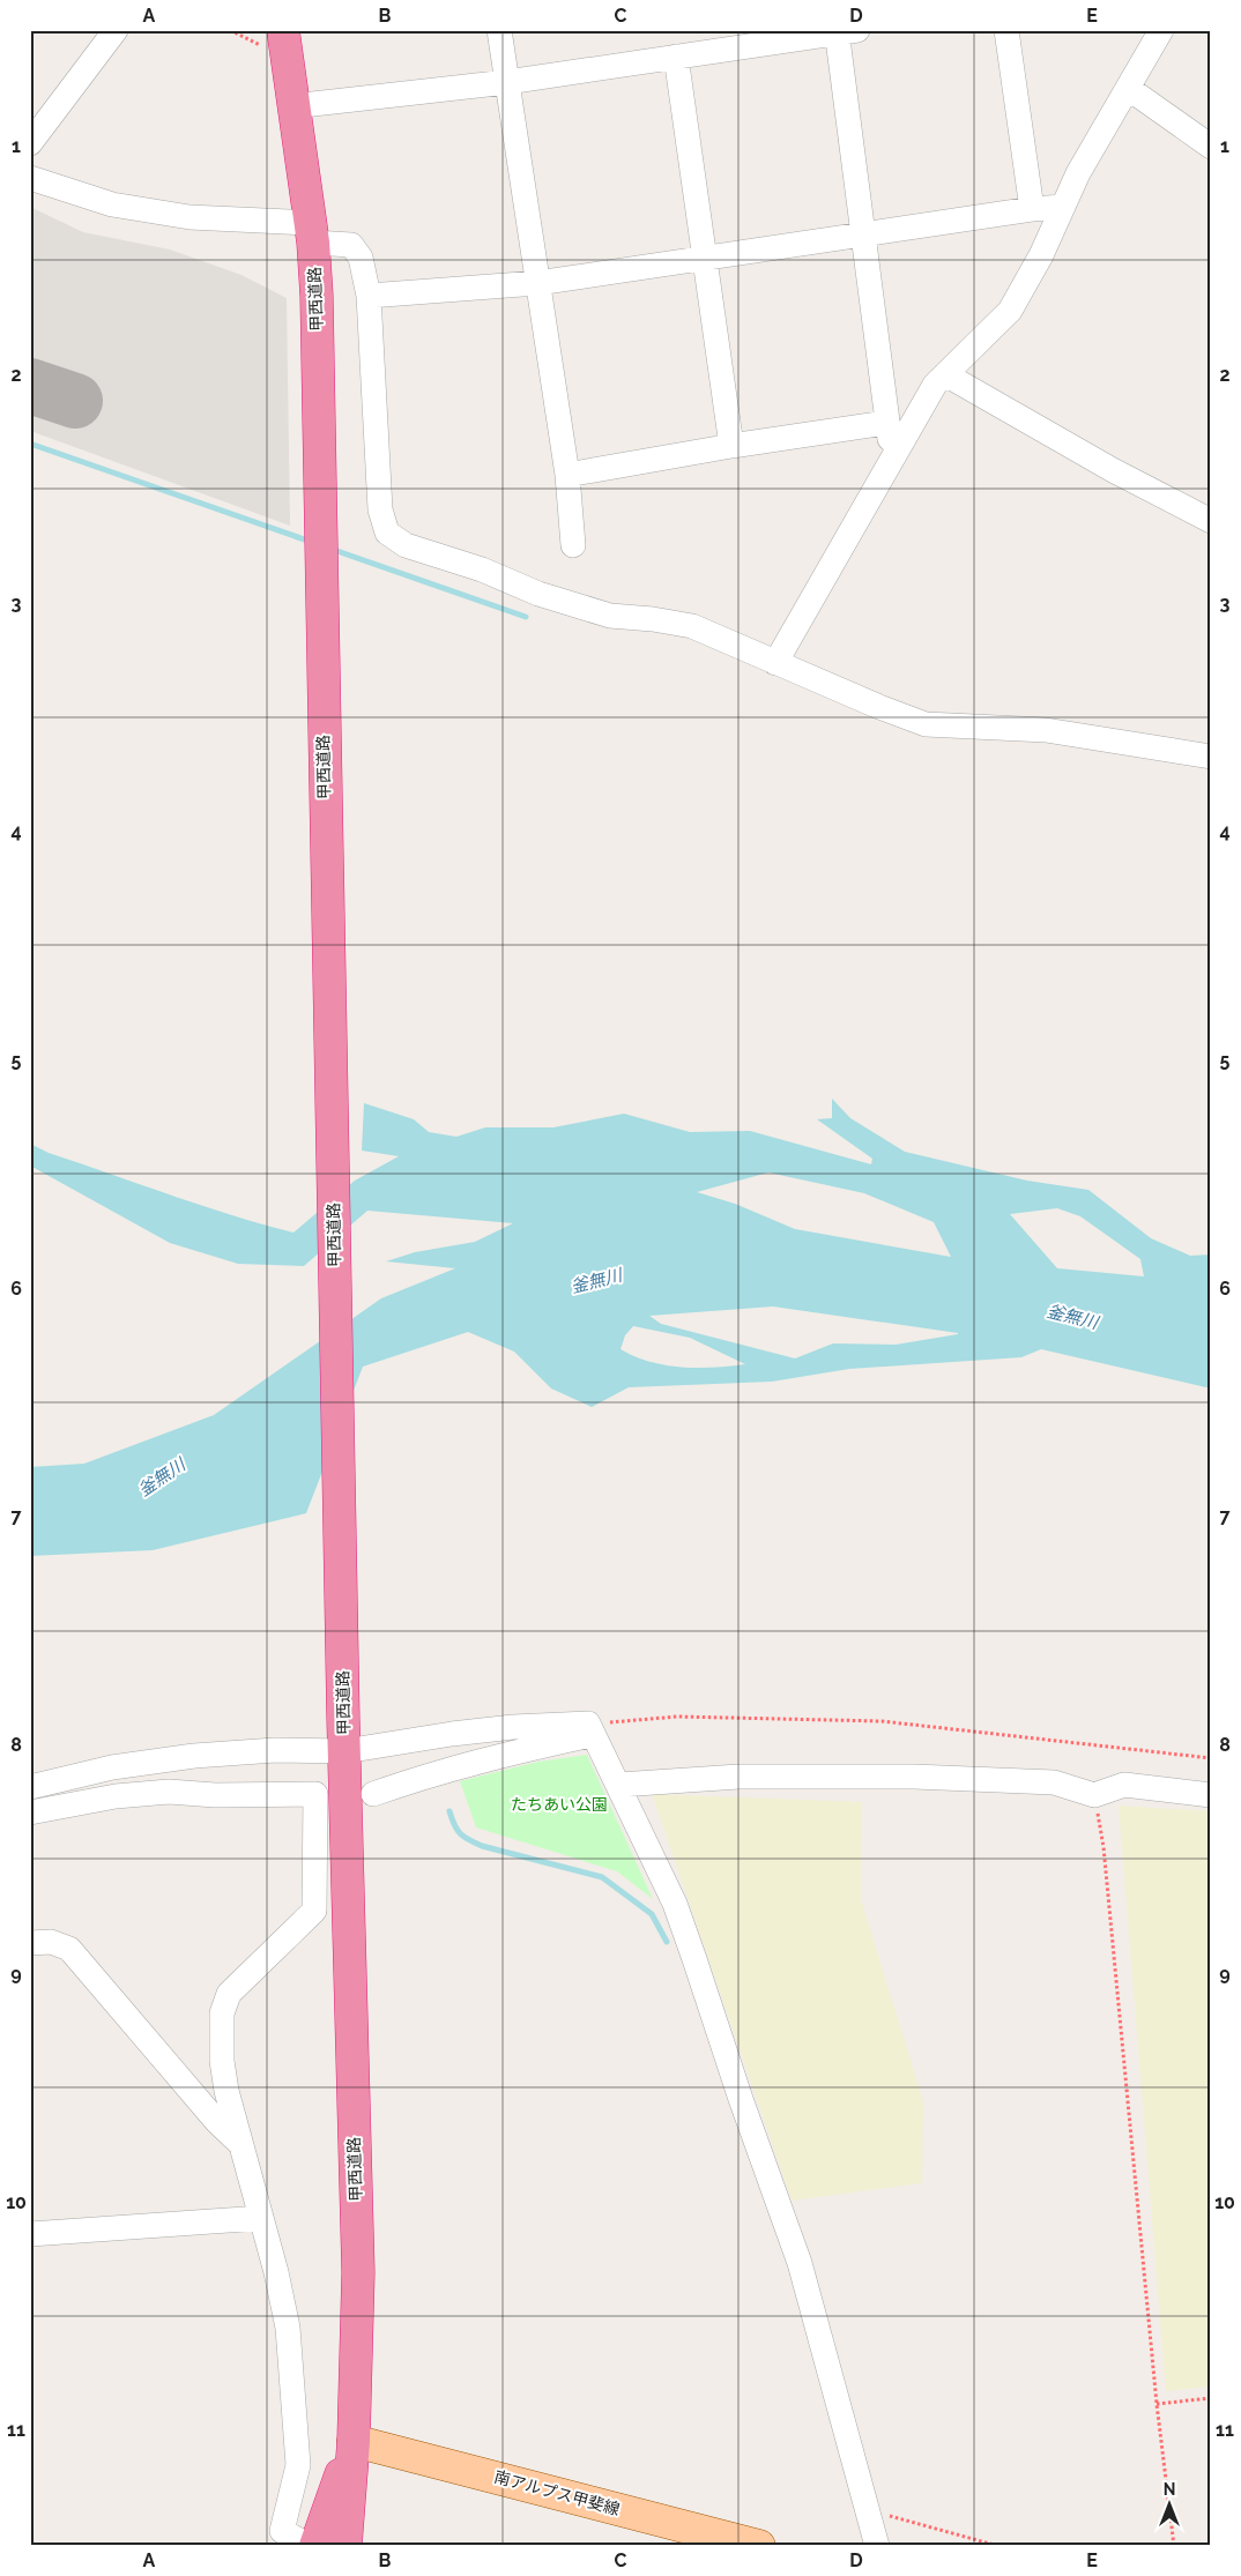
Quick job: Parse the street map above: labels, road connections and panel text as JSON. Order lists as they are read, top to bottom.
{
  "streets": {
    "highway": ["甲西道路"],
    "main road": ["南アルプス甲斐線"]
  },
  "crossings": [
    ["甲西道路", "南アルプス甲斐線"]
  ],
  "water": ["釜無川"],
  "parks": ["たちあい公園"],
  "north": "top",
  "grid": {
    "columns": [
      "A",
      "B",
      "C",
      "D",
      "E"
    ],
    "rows": [
      "1",
      "2",
      "3",
      "4",
      "5",
      "6",
      "7",
      "8",
      "9",
      "10",
      "11"
    ]
  }
}
